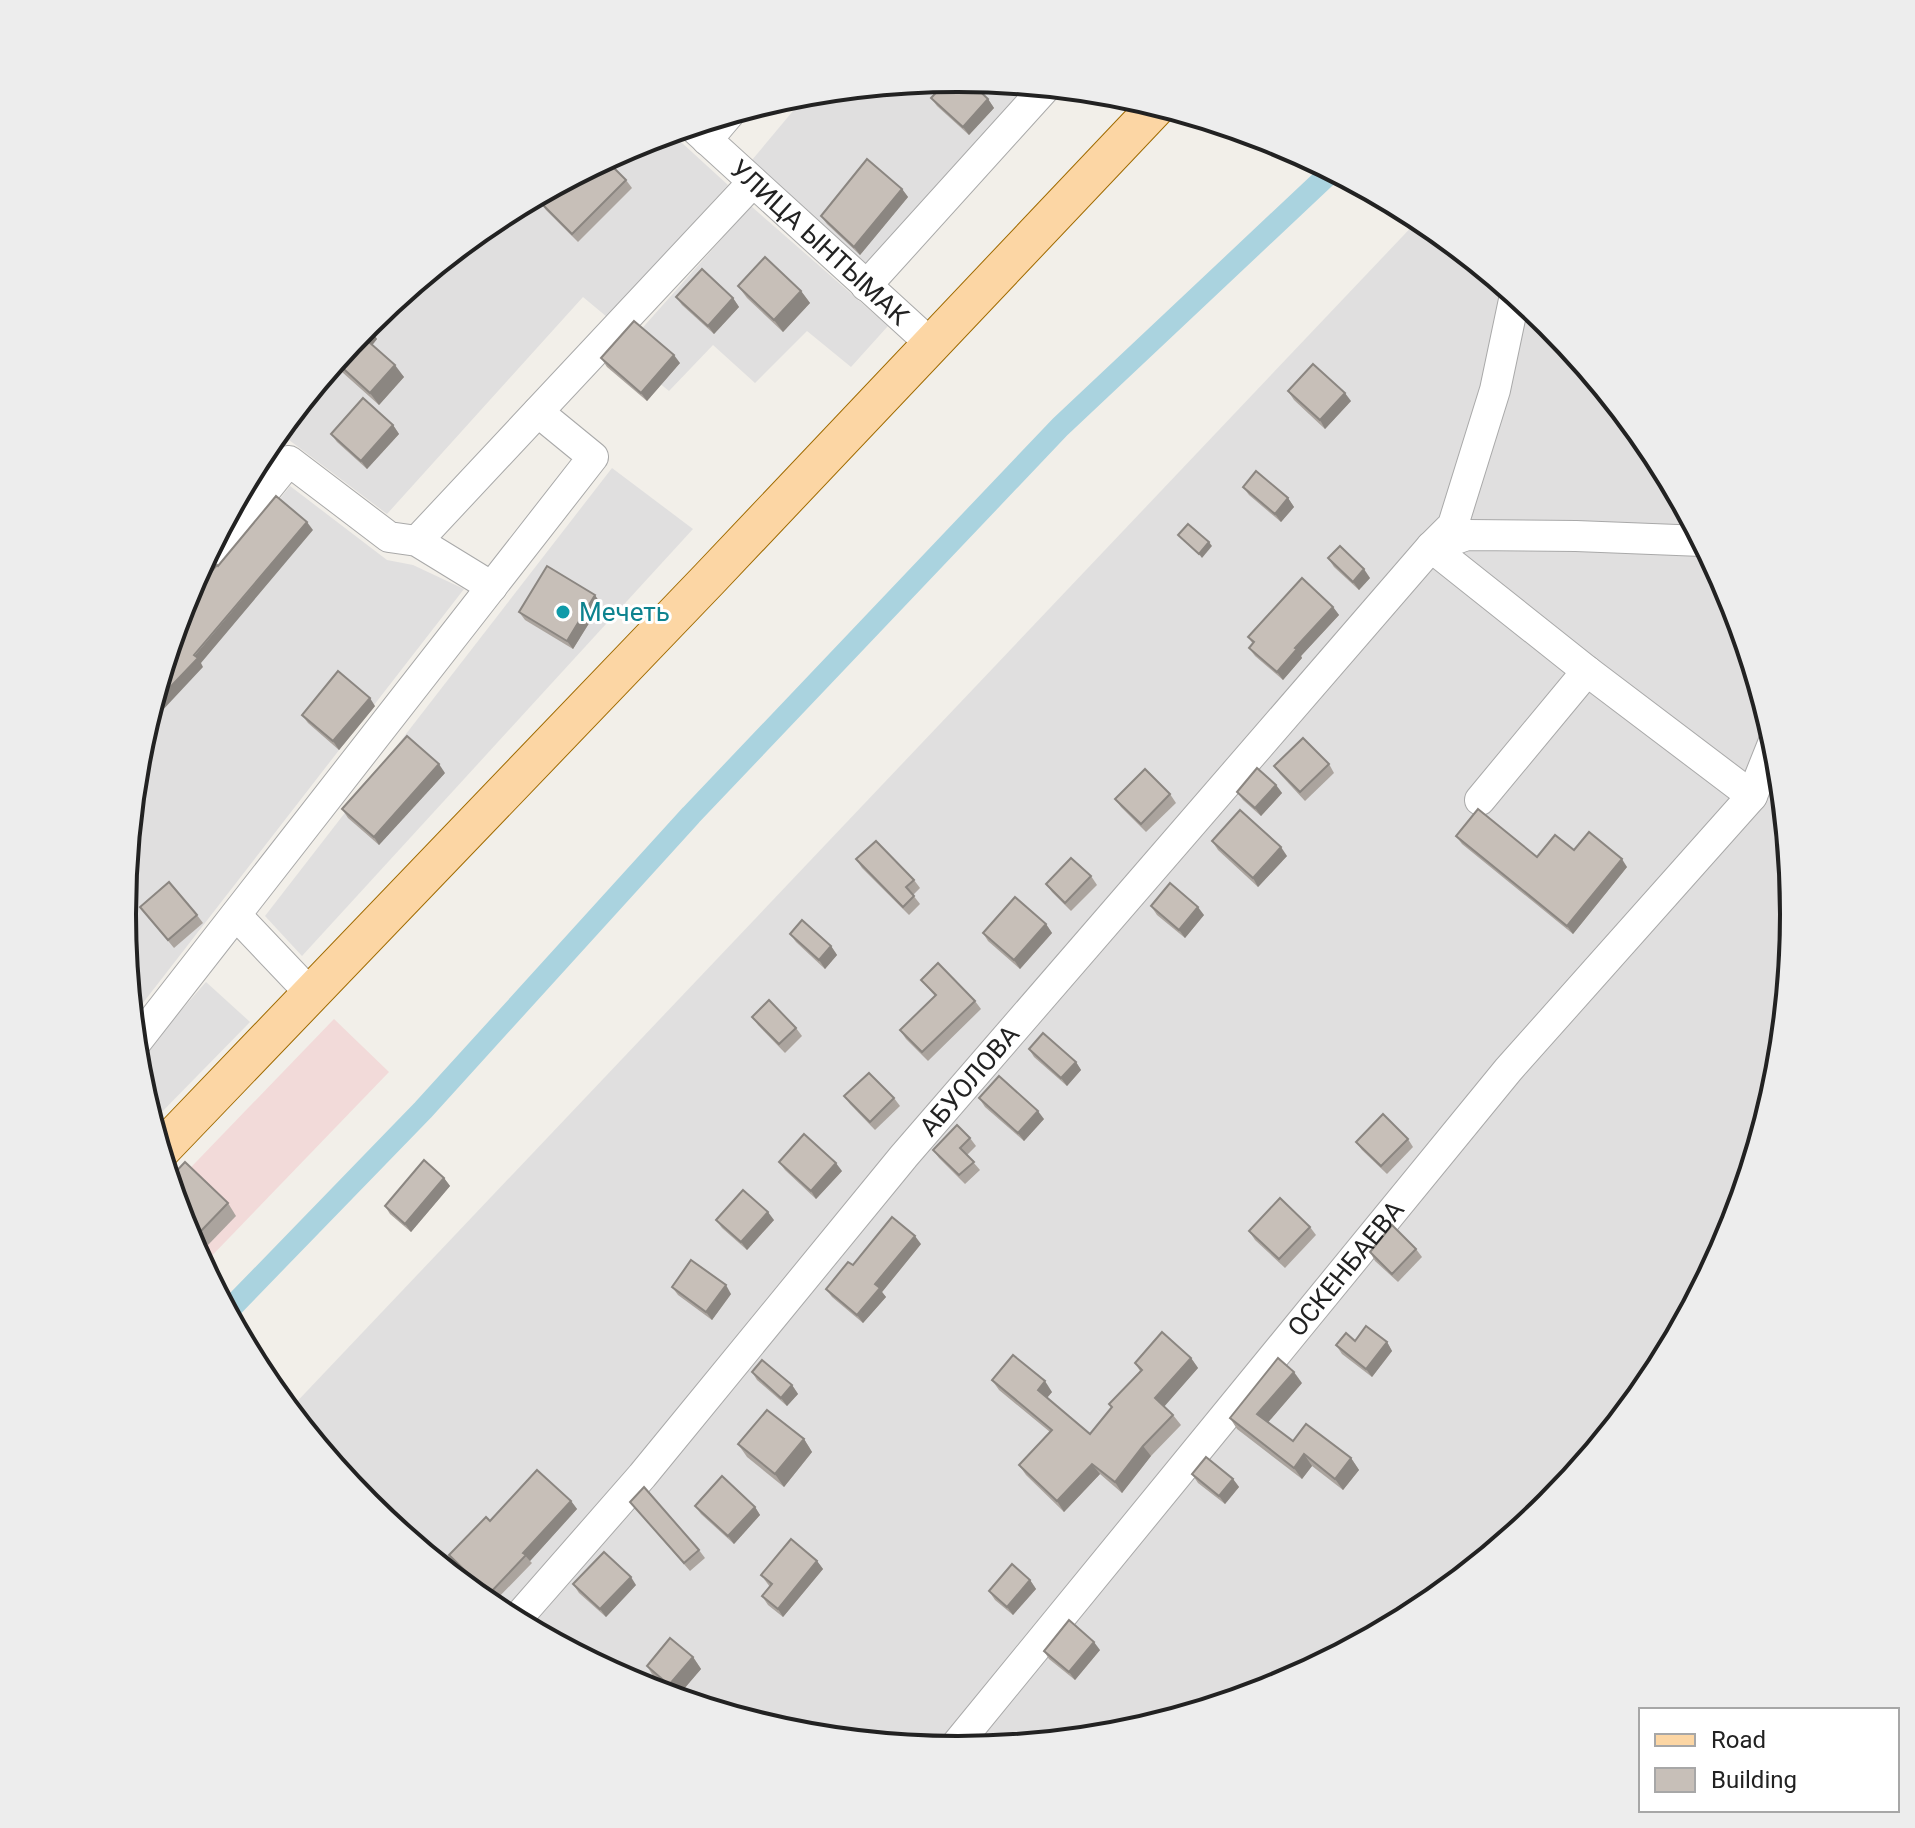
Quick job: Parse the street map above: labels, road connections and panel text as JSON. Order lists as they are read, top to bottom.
{
  "streets": {
    "street": ["УЛИЦА ЫНТЫМАК", "АБУОЛОВА", "ОСКЕНБАЕВА"]
  },
  "places": ["Мечеть"],
  "legend": ["Road", "Building"]
}
